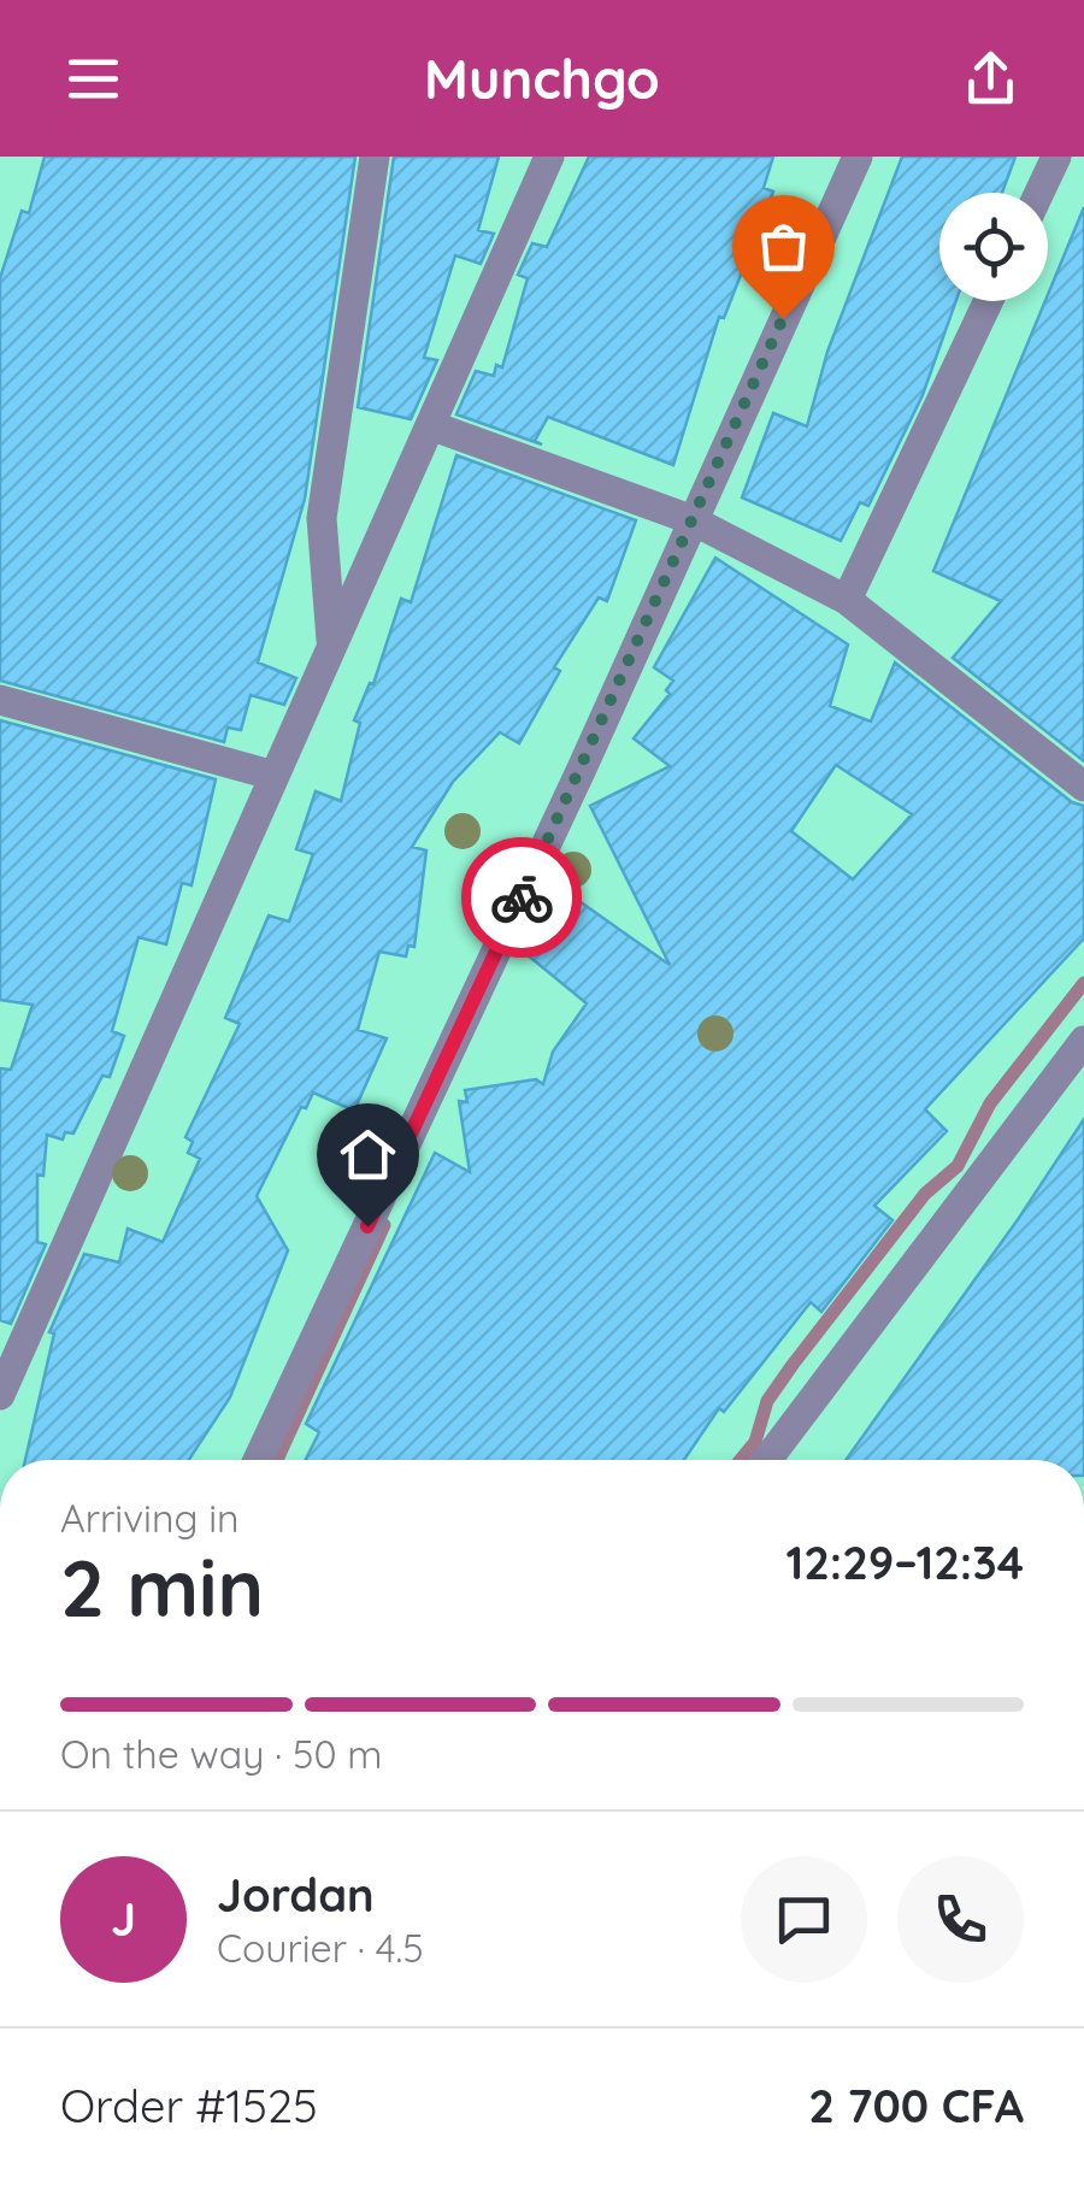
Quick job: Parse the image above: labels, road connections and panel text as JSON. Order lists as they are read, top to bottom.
{
  "page": {
    "header": "Munchgo",
    "heading": ["2 min", "Arriving in", "12:29–12:34"],
    "panel": [
      "Jordan",
      "Courier · 4.5",
      "Order #1525",
      "2 700 CFA"
    ],
    "bar": "On the way · 50 m",
    "round": "J"
  }
}
